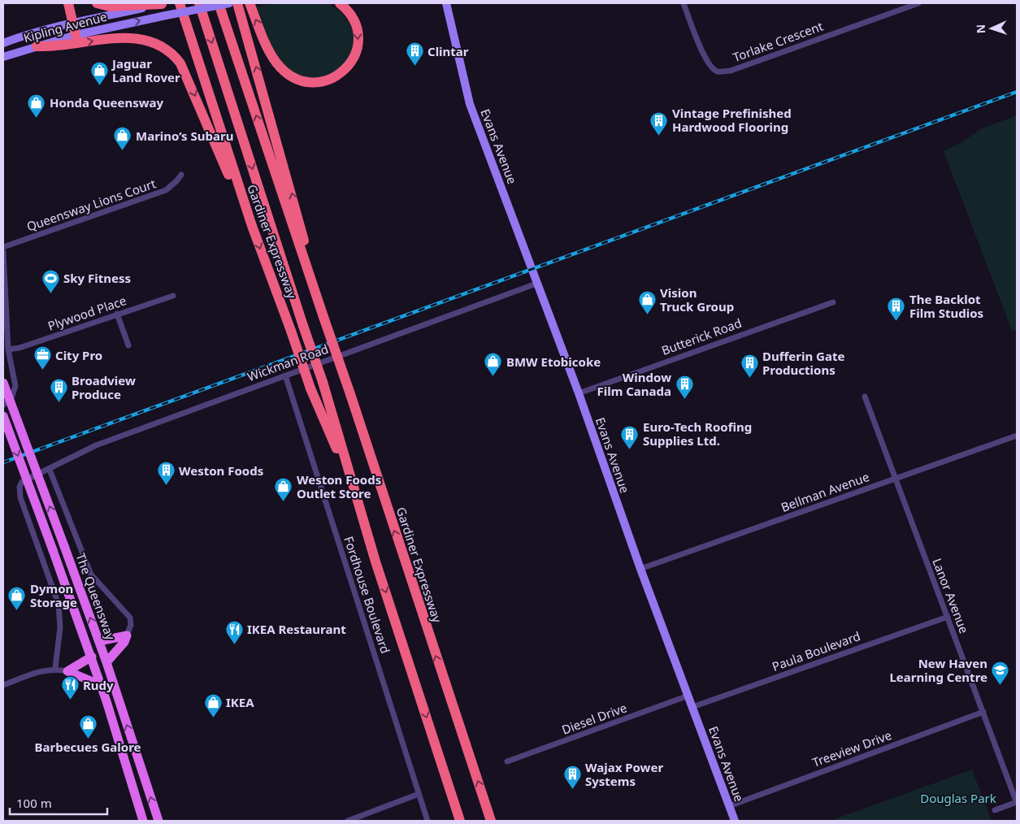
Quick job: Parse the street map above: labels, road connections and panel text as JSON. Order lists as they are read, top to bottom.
{
  "streets": {
    "highway": ["Gardiner Expressway"],
    "main road": ["Kipling Avenue", "Evans Avenue", "The Queensway"],
    "street": [
      "Torlake Crescent",
      "Queensway Lions Court",
      "Plywood Place",
      "Butterick Road",
      "Wickman Road",
      "Bellman Avenue",
      "Fordhouse Boulevard",
      "Lanor Avenue",
      "Paula Boulevard",
      "Diesel Drive",
      "Treeview Drive"
    ]
  },
  "crossings": [
    ["Evans Avenue", "Butterick Road"],
    ["Evans Avenue", "Wickman Road"],
    ["Evans Avenue", "Bellman Avenue"],
    ["Evans Avenue", "Paula Boulevard"],
    ["Evans Avenue", "Diesel Drive"],
    ["Evans Avenue", "Treeview Drive"],
    ["Wickman Road", "Fordhouse Boulevard"],
    ["Bellman Avenue", "Lanor Avenue"],
    ["Lanor Avenue", "Paula Boulevard"],
    ["Lanor Avenue", "Treeview Drive"]
  ],
  "parks": ["Douglas Park"],
  "places": {
    "building": [
      "Clintar",
      "Vintage Prefinished Hardwood Flooring",
      "The Backlot Film Studios",
      "Dufferin Gate Productions",
      "Window Film Canada",
      "Broadview Produce",
      "Euro-Tech Roofing Supplies Ltd.",
      "Weston Foods",
      "Wajax Power Systems"
    ],
    "shop": [
      "Jaguar Land Rover",
      "Honda Queensway",
      "Marino’s Subaru",
      "Vision Truck Group",
      "BMW Etobicoke",
      "Weston Foods Outlet Store",
      "Dymon Storage",
      "IKEA",
      "Barbecues Galore"
    ],
    "sports": ["Sky Fitness"],
    "office": ["City Pro"],
    "restaurant": ["IKEA Restaurant", "Rudy"],
    "school or university": ["New Haven Learning Centre"]
  },
  "scale_bar": "100 m",
  "north": "left"
}
